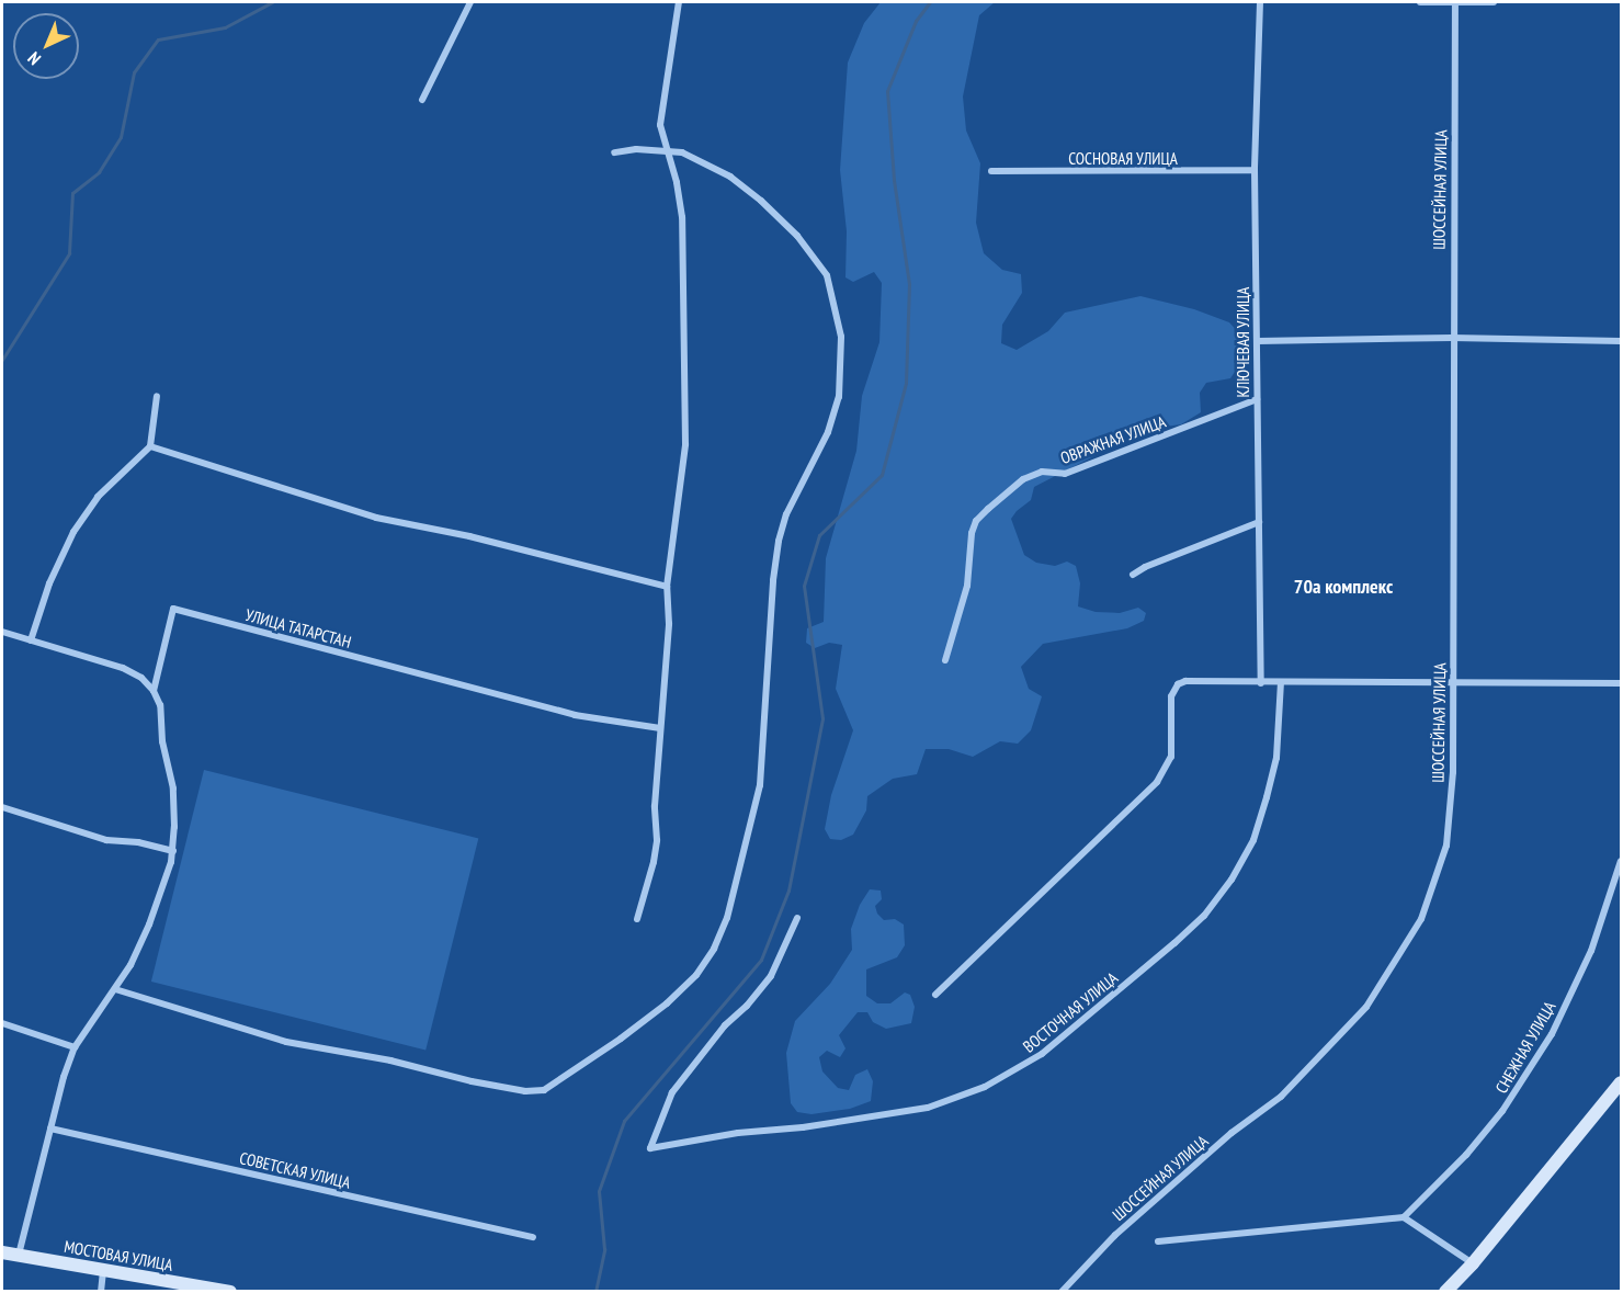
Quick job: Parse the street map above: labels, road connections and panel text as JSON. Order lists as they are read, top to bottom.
{
  "streets": {
    "main road": ["МОСТОВАЯ УЛИЦА"],
    "street": [
      "СОСНОВАЯ УЛИЦА",
      "ШОССЕЙНАЯ УЛИЦА",
      "КЛЮЧЕВАЯ УЛИЦА",
      "ОВРАЖНАЯ УЛИЦА",
      "УЛИЦА ТАТАРСТАН",
      "ВОСТОЧНАЯ УЛИЦА",
      "СНЕЖНАЯ УЛИЦА",
      "СОВЕТСКАЯ УЛИЦА"
    ]
  },
  "crossings": [
    ["СОСНОВАЯ УЛИЦА", "КЛЮЧЕВАЯ УЛИЦА"],
    ["КЛЮЧЕВАЯ УЛИЦА", "ОВРАЖНАЯ УЛИЦА"]
  ],
  "districts": ["70а комплекс"],
  "north": "bottom left"
}
